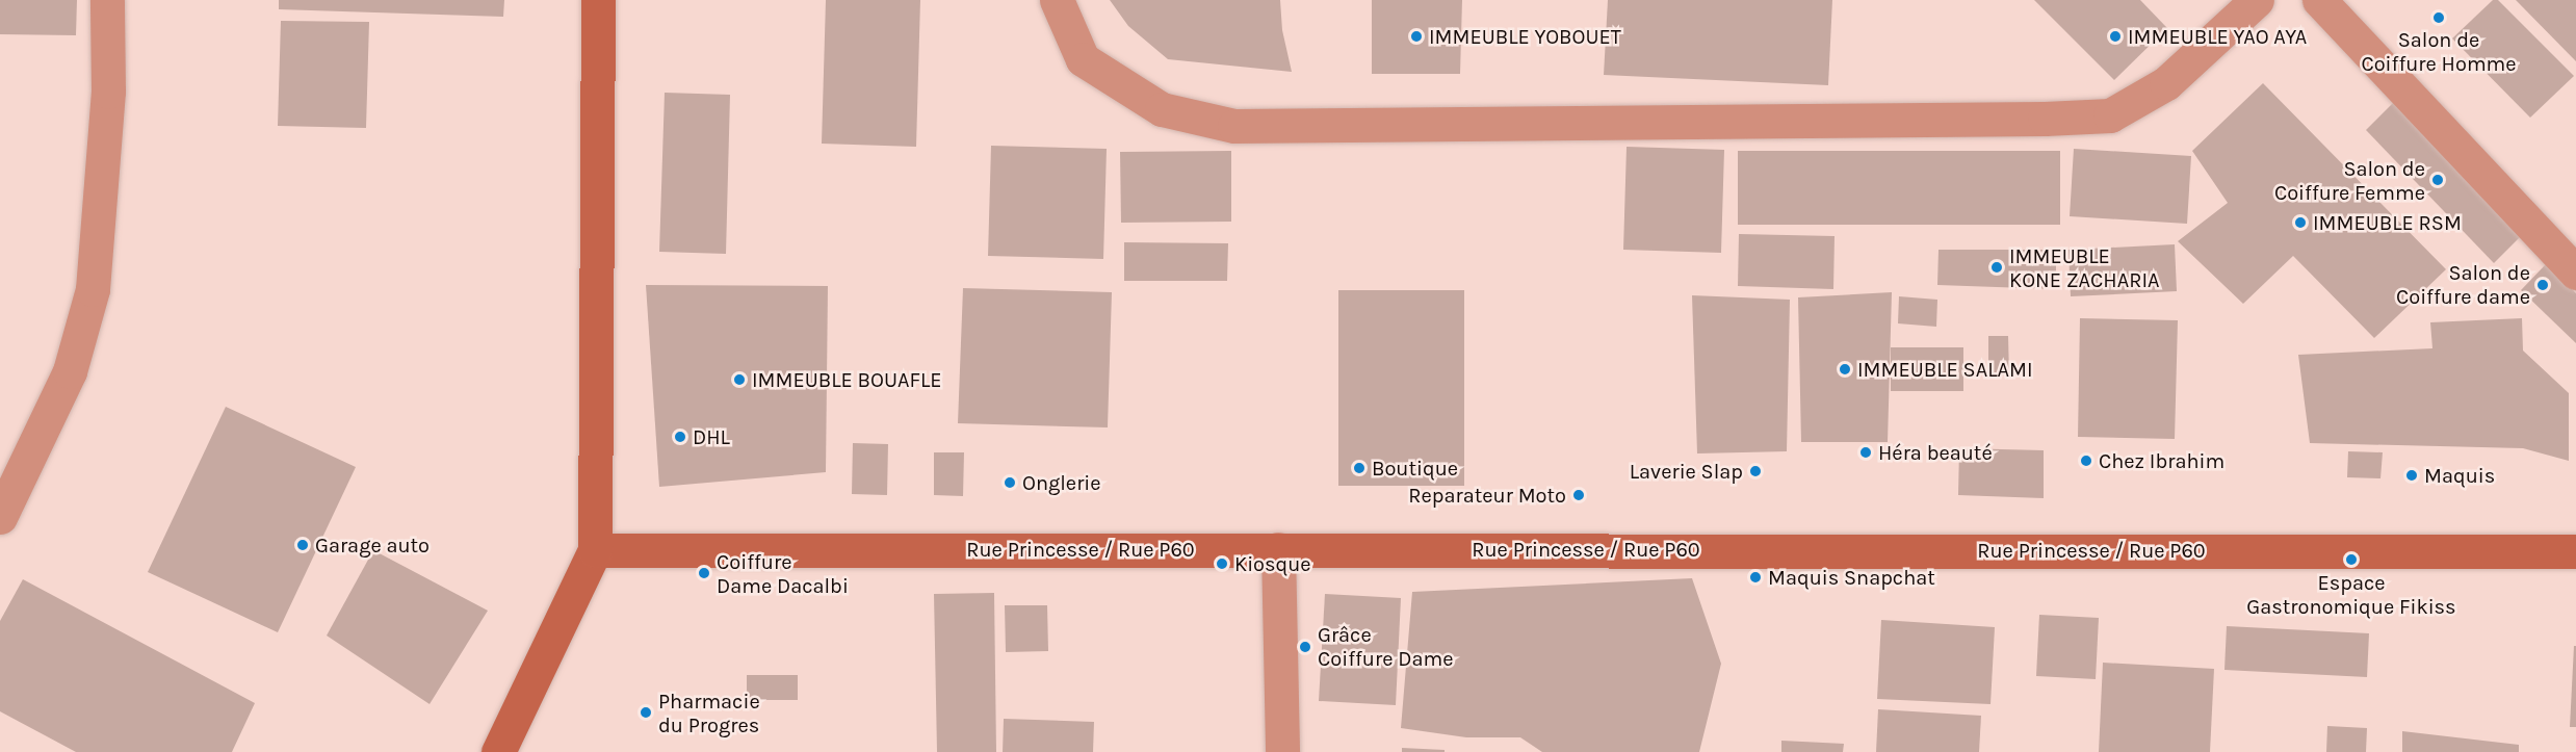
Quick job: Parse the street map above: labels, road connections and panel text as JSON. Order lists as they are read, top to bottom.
{
  "streets": {
    "street": ["Rue Princesse / Rue P60"]
  },
  "places": [
    "Salon de Coiffure Homme",
    "IMMEUBLE YOBOUET",
    "IMMEUBLE YAO AYA",
    "Salon de Coiffure Femme",
    "IMMEUBLE RSM",
    "IMMEUBLE KONE ZACHARIA",
    "Salon de Coiffure dame",
    "IMMEUBLE SALAMI",
    "IMMEUBLE BOUAFLE",
    "DHL",
    "Héra beauté",
    "Chez Ibrahim",
    "Boutique",
    "Laverie Slap",
    "Maquis",
    "Onglerie",
    "Reparateur Moto",
    "Garage auto",
    "Espace Gastronomique Fikiss",
    "Kiosque",
    "Coiffure Dame Dacalbi",
    "Maquis Snapchat",
    "Grâce Coiffure Dame",
    "Pharmacie du Progres"
  ]
}
